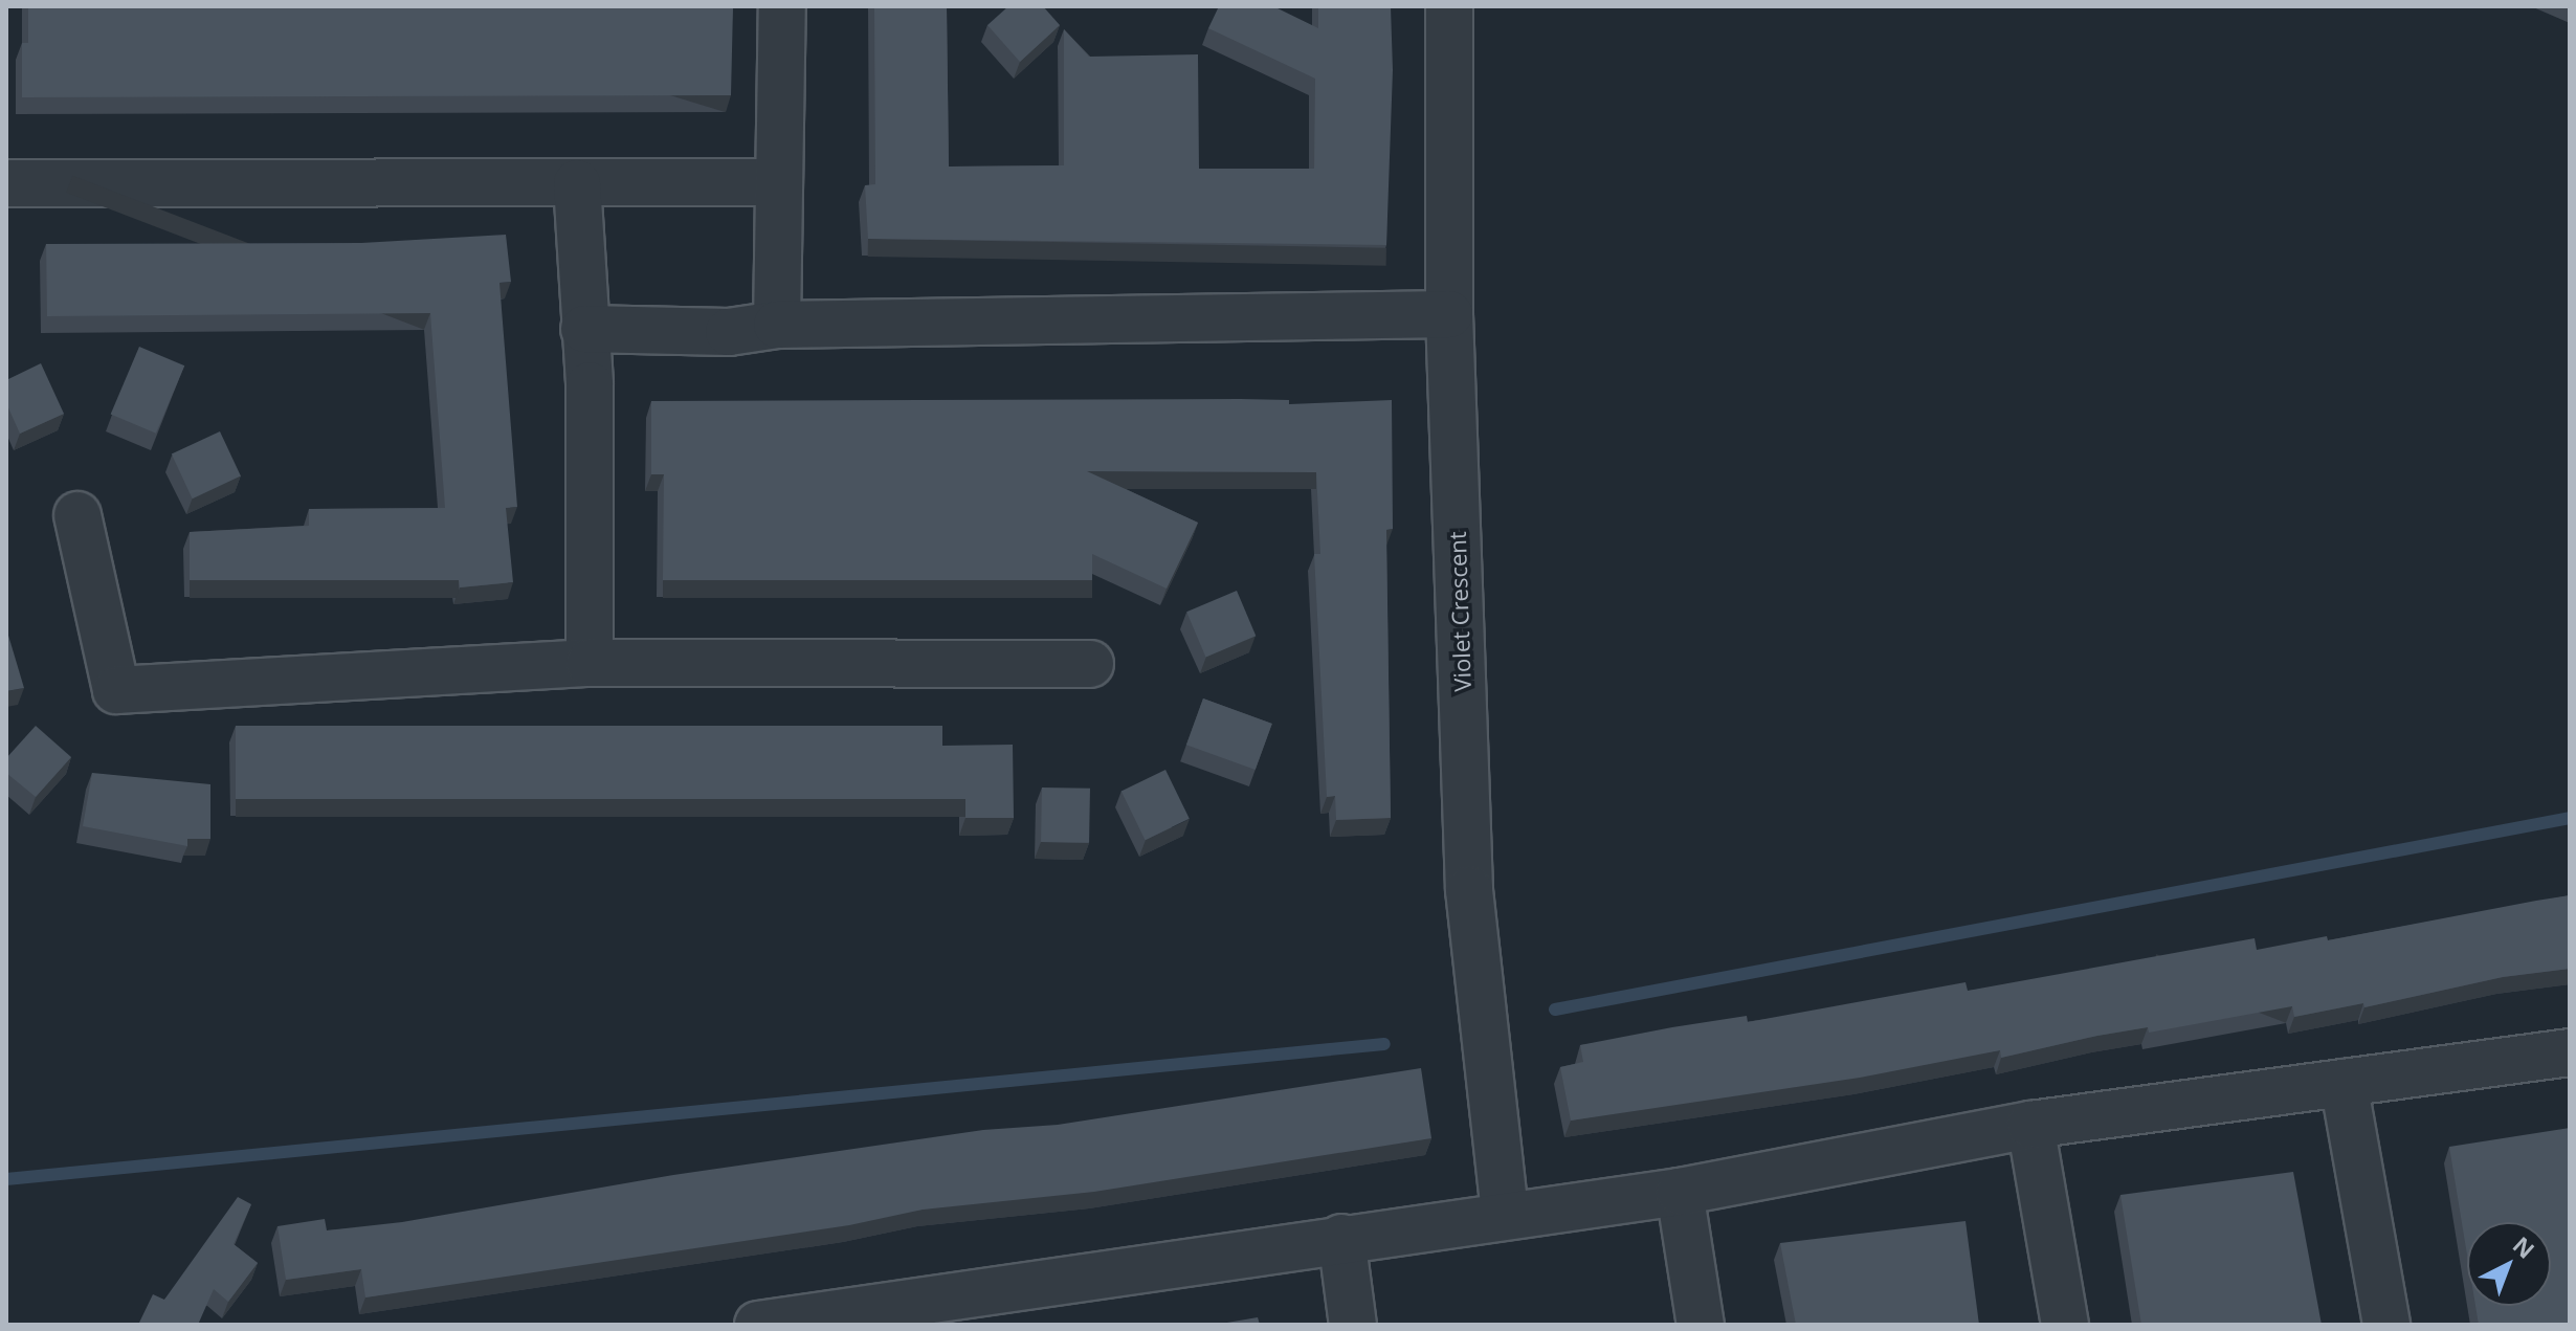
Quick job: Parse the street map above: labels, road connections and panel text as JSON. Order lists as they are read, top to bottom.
{
  "streets": {
    "street": ["Violet Crescent"]
  },
  "north": "top right"
}
